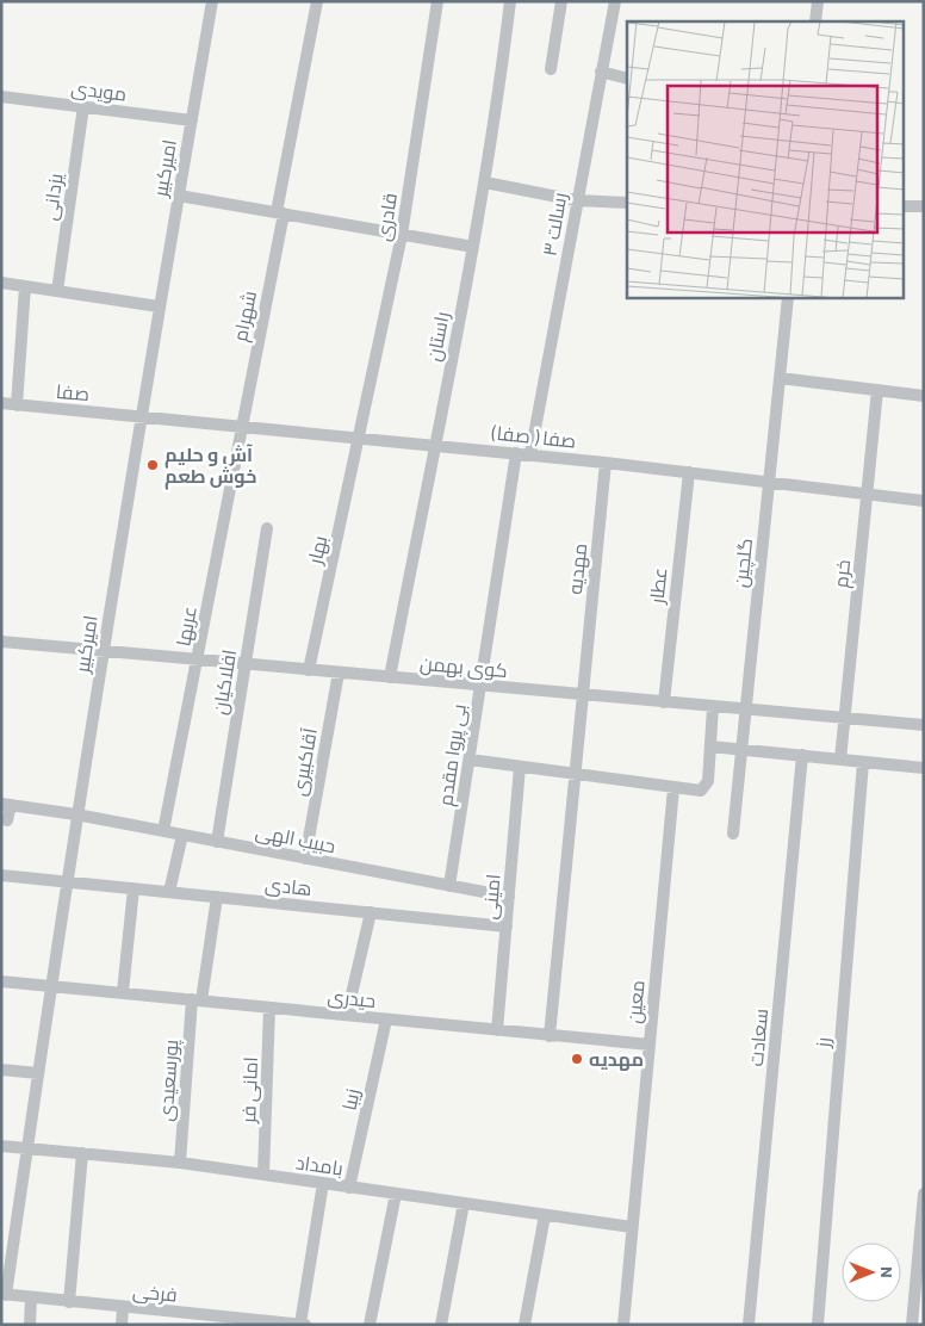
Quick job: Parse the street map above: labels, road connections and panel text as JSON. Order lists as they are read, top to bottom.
{
  "streets": {
    "street": [
      "مویدی",
      "امیرکبیر",
      "یزدانی",
      "قادری",
      "رسالت ۳",
      "شهرام",
      "راستان",
      "صفا",
      "صفا ( صفا)",
      "بهار",
      "گلچین",
      "مهدیه",
      "خرم",
      "عطار",
      "عربها",
      "کوی بهمن",
      "افلاکیان",
      "بی پروا مقدم",
      "آقاکبیری",
      "حبیب الهی",
      "هادی",
      "امینی",
      "حیدری",
      "معین",
      "سعادت",
      "رز",
      "پورسعیدی",
      "امانی فر",
      "زیبا",
      "بامداد",
      "فرخی"
    ]
  },
  "crossings": [
    ["مویدی", "امیرکبیر"],
    ["مویدی", "یزدانی"],
    ["امیرکبیر", "صفا"],
    ["امیرکبیر", "صفا ( صفا)"],
    ["امیرکبیر", "کوی بهمن"],
    ["امیرکبیر", "حبیب الهی"],
    ["امیرکبیر", "هادی"],
    ["امیرکبیر", "حیدری"],
    ["امیرکبیر", "بامداد"],
    ["امیرکبیر", "فرخی"],
    ["قادری", "صفا ( صفا)"],
    ["قادری", "بهار"],
    ["رسالت ۳", "صفا ( صفا)"],
    ["شهرام", "صفا ( صفا)"],
    ["شهرام", "عربها"],
    ["راستان", "صفا ( صفا)"],
    ["راستان", "کوی بهمن"],
    ["صفا", "صفا ( صفا)"],
    ["صفا ( صفا)", "بهار"],
    ["صفا ( صفا)", "گلچین"],
    ["صفا ( صفا)", "مهدیه"],
    ["صفا ( صفا)", "خرم"],
    ["صفا ( صفا)", "عطار"],
    ["صفا ( صفا)", "عربها"],
    ["صفا ( صفا)", "بی پروا مقدم"],
    ["بهار", "کوی بهمن"],
    ["گلچین", "کوی بهمن"],
    ["مهدیه", "کوی بهمن"],
    ["مهدیه", "حیدری"],
    ["خرم", "کوی بهمن"],
    ["عطار", "کوی بهمن"],
    ["عربها", "کوی بهمن"],
    ["عربها", "حبیب الهی"],
    ["کوی بهمن", "افلاکیان"],
    ["کوی بهمن", "بی پروا مقدم"],
    ["کوی بهمن", "آقاکبیری"],
    ["افلاکیان", "حبیب الهی"],
    ["بی پروا مقدم", "حبیب الهی"],
    ["آقاکبیری", "حبیب الهی"],
    ["حبیب الهی", "امینی"],
    ["هادی", "امینی"],
    ["هادی", "پورسعیدی"],
    ["امینی", "حیدری"],
    ["حیدری", "معین"],
    ["حیدری", "پورسعیدی"],
    ["حیدری", "امانی فر"],
    ["حیدری", "زیبا"],
    ["معین", "بامداد"],
    ["پورسعیدی", "بامداد"],
    ["امانی فر", "بامداد"],
    ["زیبا", "بامداد"]
  ],
  "places": ["آش و حلیم خوش طعم", "مهدیه"],
  "north": "right"
}
